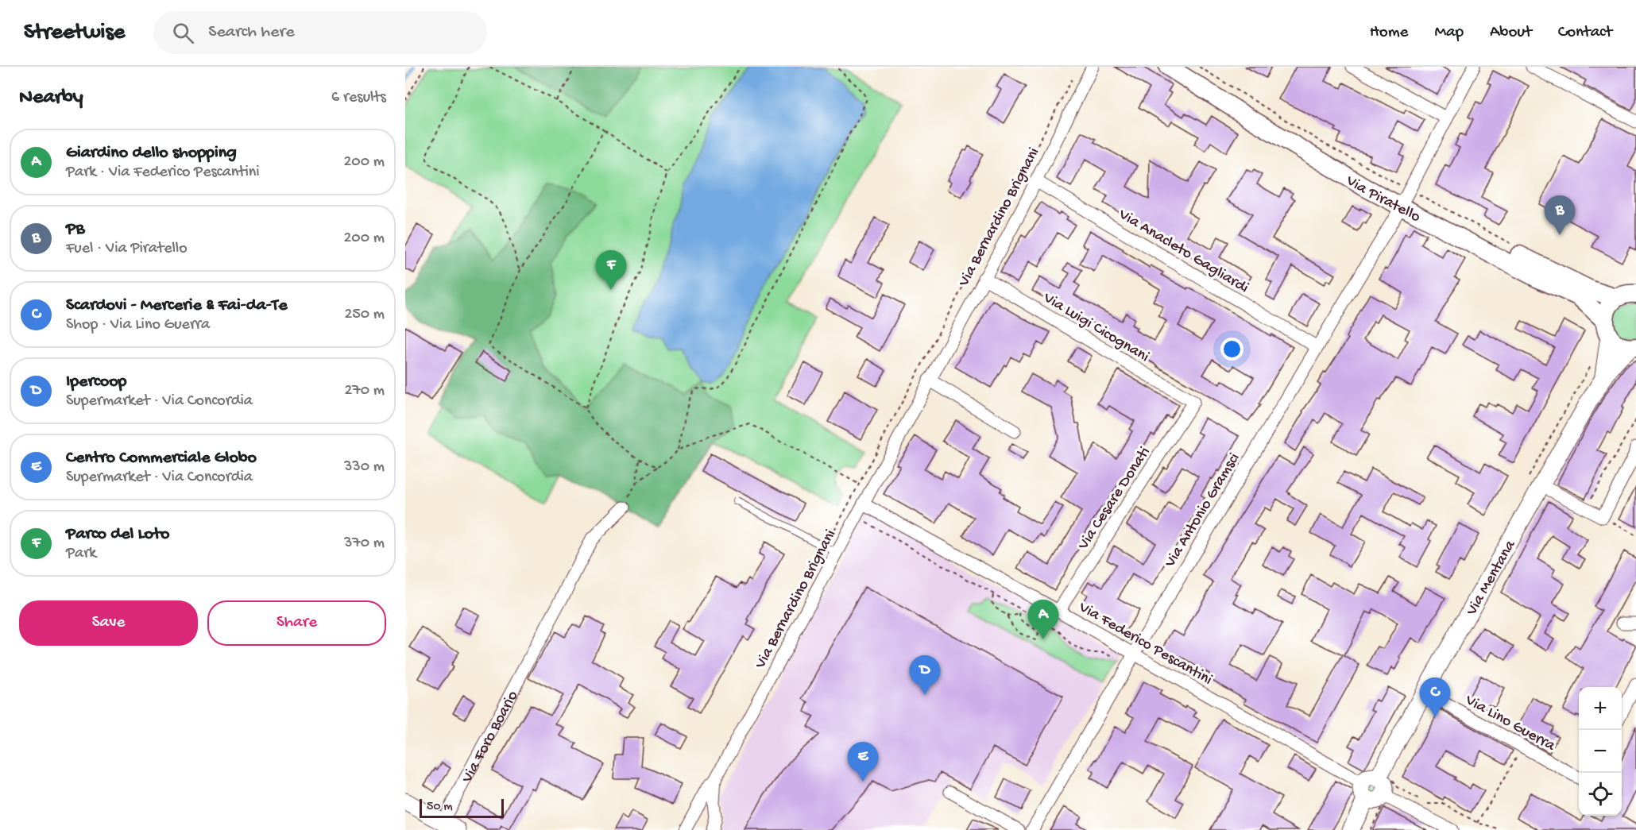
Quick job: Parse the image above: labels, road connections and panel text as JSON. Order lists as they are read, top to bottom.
{
  "streets": {
    "main road": ["Via Piratello", "Via Mentana"],
    "street": [
      "Via Bernardino Brignani",
      "Via Anacleto Gagliardi",
      "Via Luigi Cicognani",
      "Via Cesare Donati",
      "Via Antonio Gramsci",
      "Via Federico Pescantini",
      "Via Lino Guerra",
      "Via Foro Boario"
    ]
  },
  "crossings": [
    ["Via Piratello", "Via Antonio Gramsci"],
    ["Via Piratello", "Via Mentana"],
    ["Via Bernardino Brignani", "Via Anacleto Gagliardi"],
    ["Via Bernardino Brignani", "Via Luigi Cicognani"],
    ["Via Bernardino Brignani", "Via Federico Pescantini"],
    ["Via Anacleto Gagliardi", "Via Antonio Gramsci"],
    ["Via Luigi Cicognani", "Via Cesare Donati"],
    ["Via Cesare Donati", "Via Federico Pescantini"],
    ["Via Antonio Gramsci", "Via Federico Pescantini"],
    ["Via Mentana", "Via Federico Pescantini"],
    ["Via Mentana", "Via Lino Guerra"]
  ],
  "scale_bar": "50 m",
  "page": {
    "header": "Streetwise",
    "search": "Search here",
    "nav": [
      "Home",
      "Map",
      "About",
      "Contact"
    ],
    "heading": ["Nearby", "6 results"],
    "list": [
      {
        "mark": "A",
        "name": "Giardino dello shopping",
        "note": "Park · Via Federico Pescantini",
        "value": "200 m"
      },
      {
        "mark": "B",
        "name": "PB",
        "note": "Fuel · Via Piratello",
        "value": "200 m"
      },
      {
        "mark": "C",
        "name": "Scardovi - Mercerie & Fai-da-Te",
        "note": "Shop · Via Lino Guerra",
        "value": "250 m"
      },
      {
        "mark": "D",
        "name": "Ipercoop",
        "note": "Supermarket · Via Concordia",
        "value": "270 m"
      },
      {
        "mark": "E",
        "name": "Centro Commerciale Globo",
        "note": "Supermarket · Via Concordia",
        "value": "330 m"
      },
      {
        "mark": "F",
        "name": "Parco del Loto",
        "note": "Park",
        "value": "370 m"
      }
    ],
    "pins": [
      "B",
      "F",
      "A",
      "D",
      "C",
      "E"
    ],
    "buttons": ["Save", "Share"],
    "map_buttons": ["+", "−"],
    "scale": "50 m"
  }
}
